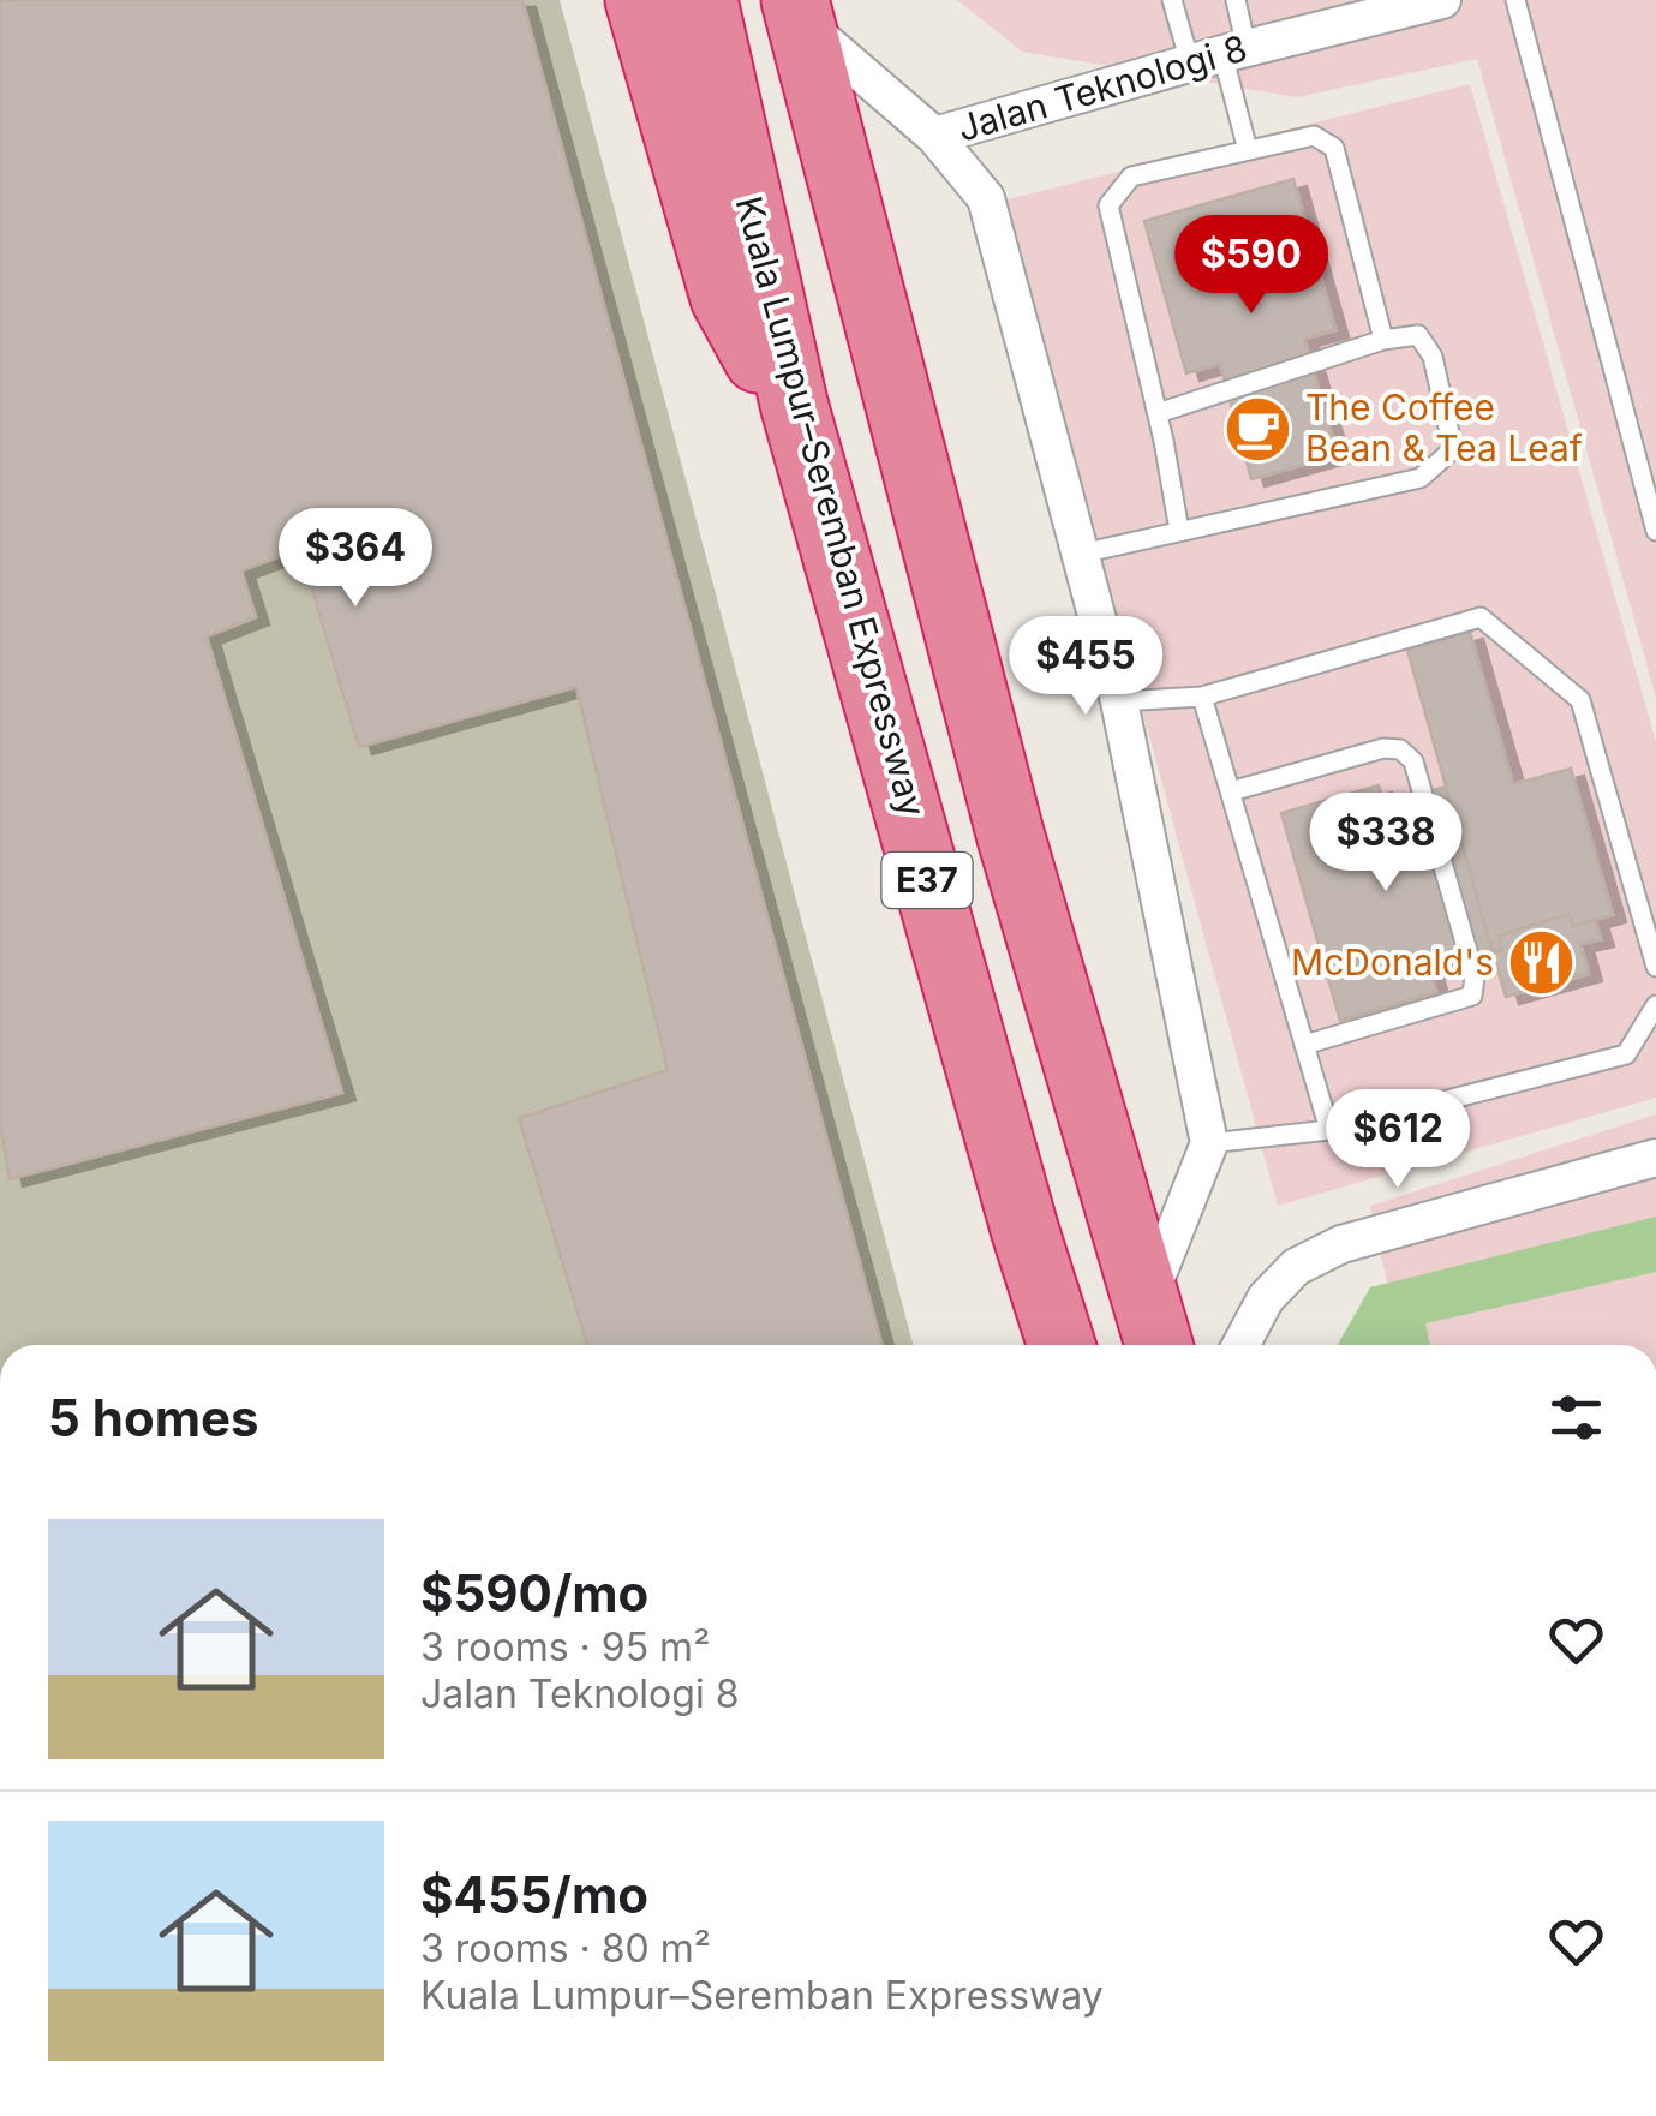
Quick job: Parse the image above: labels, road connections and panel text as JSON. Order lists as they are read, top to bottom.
{
  "streets": {
    "highway": ["Kuala Lumpur–Seremban Expressway", "E37"],
    "street": ["Jalan Teknologi 8"]
  },
  "crossings": [
    ["Jalan Teknologi 8", "E37"]
  ],
  "places": {
    "cafe": ["The Coffee Bean & Tea Leaf"],
    "restaurant": ["McDonald's"]
  },
  "page": {
    "price": [
      "$590",
      "$364",
      "$455",
      "$338",
      "$612"
    ],
    "heading": "5 homes",
    "list": [
      {
        "name": "$590/mo",
        "note": "3 rooms · 95 m² · Jalan Teknologi 8"
      },
      {
        "name": "$455/mo",
        "note": "3 rooms · 80 m² · Kuala Lumpur–Seremban Expressway"
      }
    ]
  }
}
